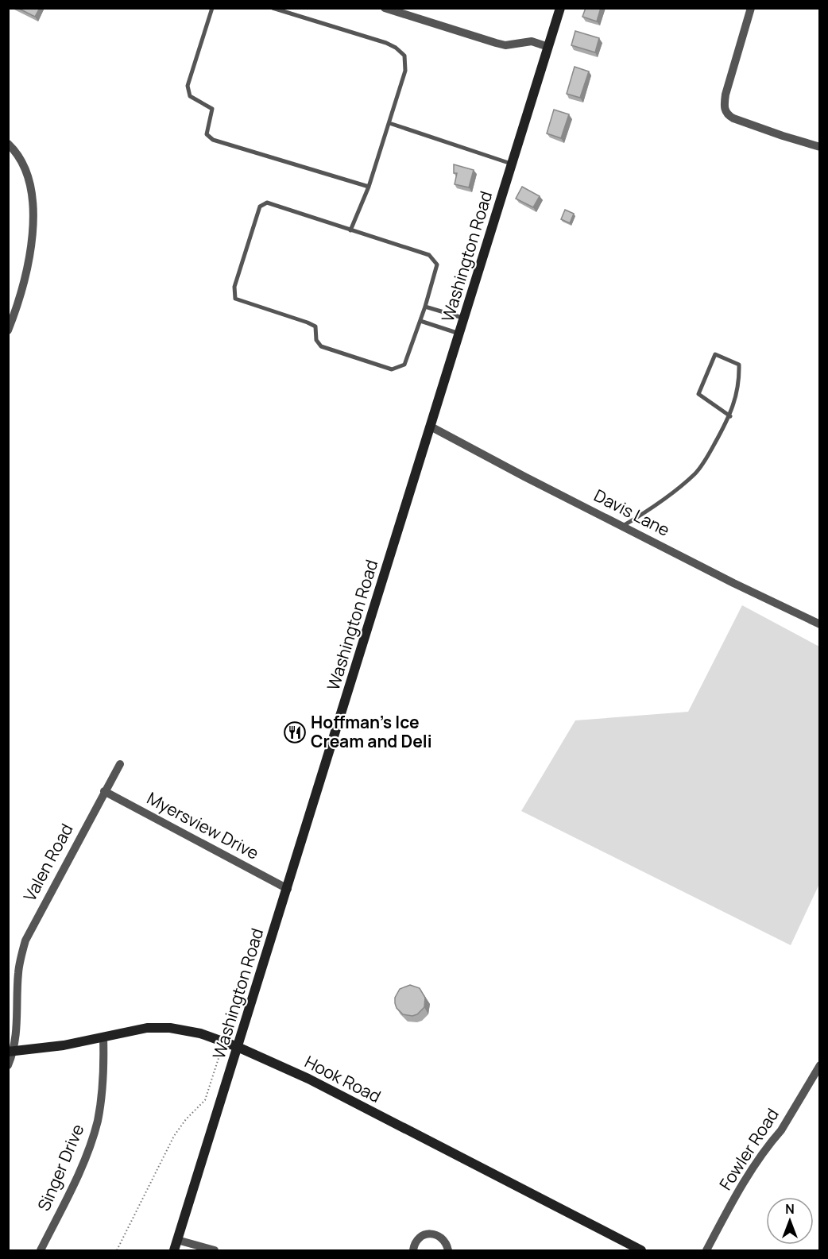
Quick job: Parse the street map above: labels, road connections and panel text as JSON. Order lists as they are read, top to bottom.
{
  "streets": {
    "main road": ["Washington Road", "Hook Road"],
    "street": [
      "Davis Lane",
      "Myersview Drive",
      "Valen Road",
      "Fowler Road",
      "Singer Drive"
    ]
  },
  "crossings": [
    ["Washington Road", "Davis Lane"],
    ["Washington Road", "Myersview Drive"],
    ["Washington Road", "Hook Road"],
    ["Myersview Drive", "Valen Road"],
    ["Valen Road", "Hook Road"],
    ["Hook Road", "Singer Drive"]
  ],
  "places": {
    "restaurant": ["Hoffman's Ice Cream and Deli"]
  },
  "north": "top"
}
